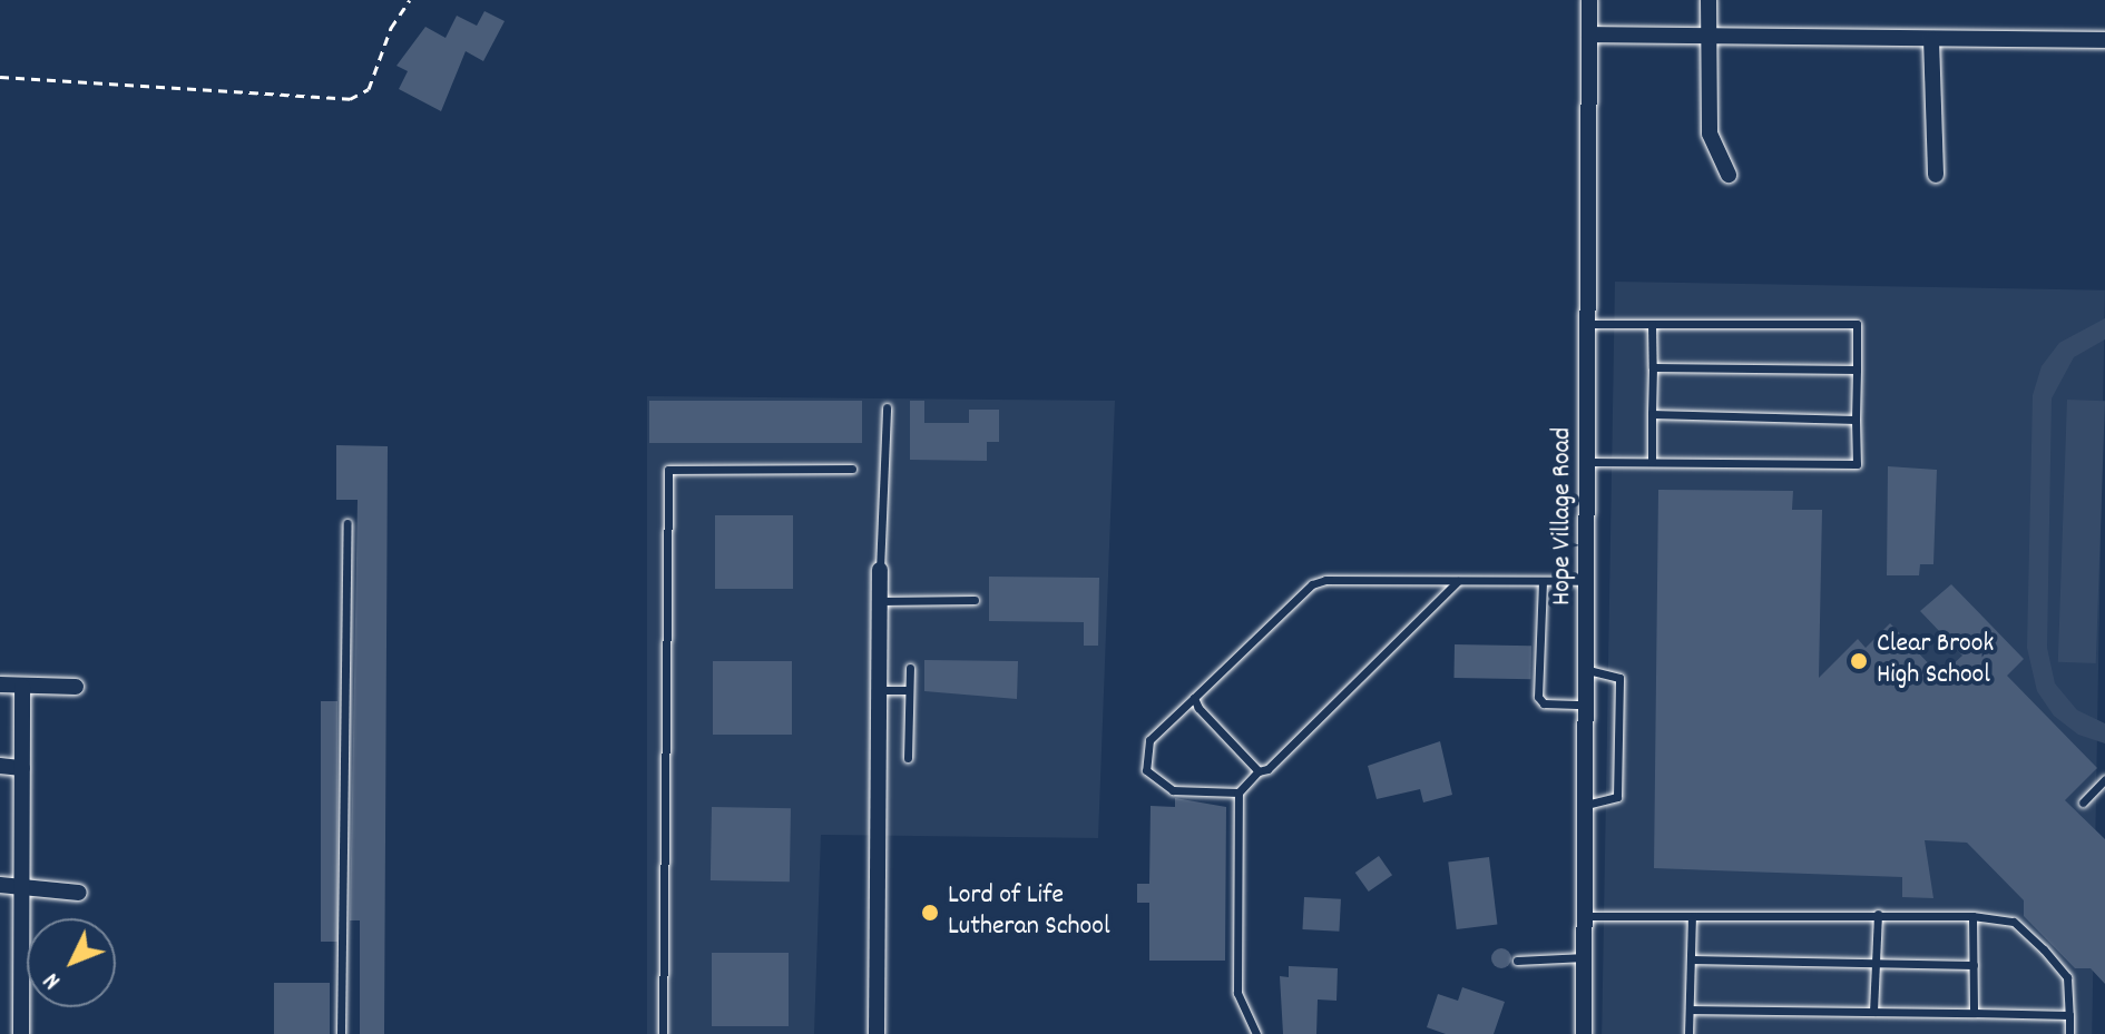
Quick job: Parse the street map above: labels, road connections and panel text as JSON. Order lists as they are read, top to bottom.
{
  "streets": {
    "street": ["Hope Village Road"]
  },
  "places": ["Clear Brook High School", "Lord of Life Lutheran School"],
  "north": "bottom left"
}
